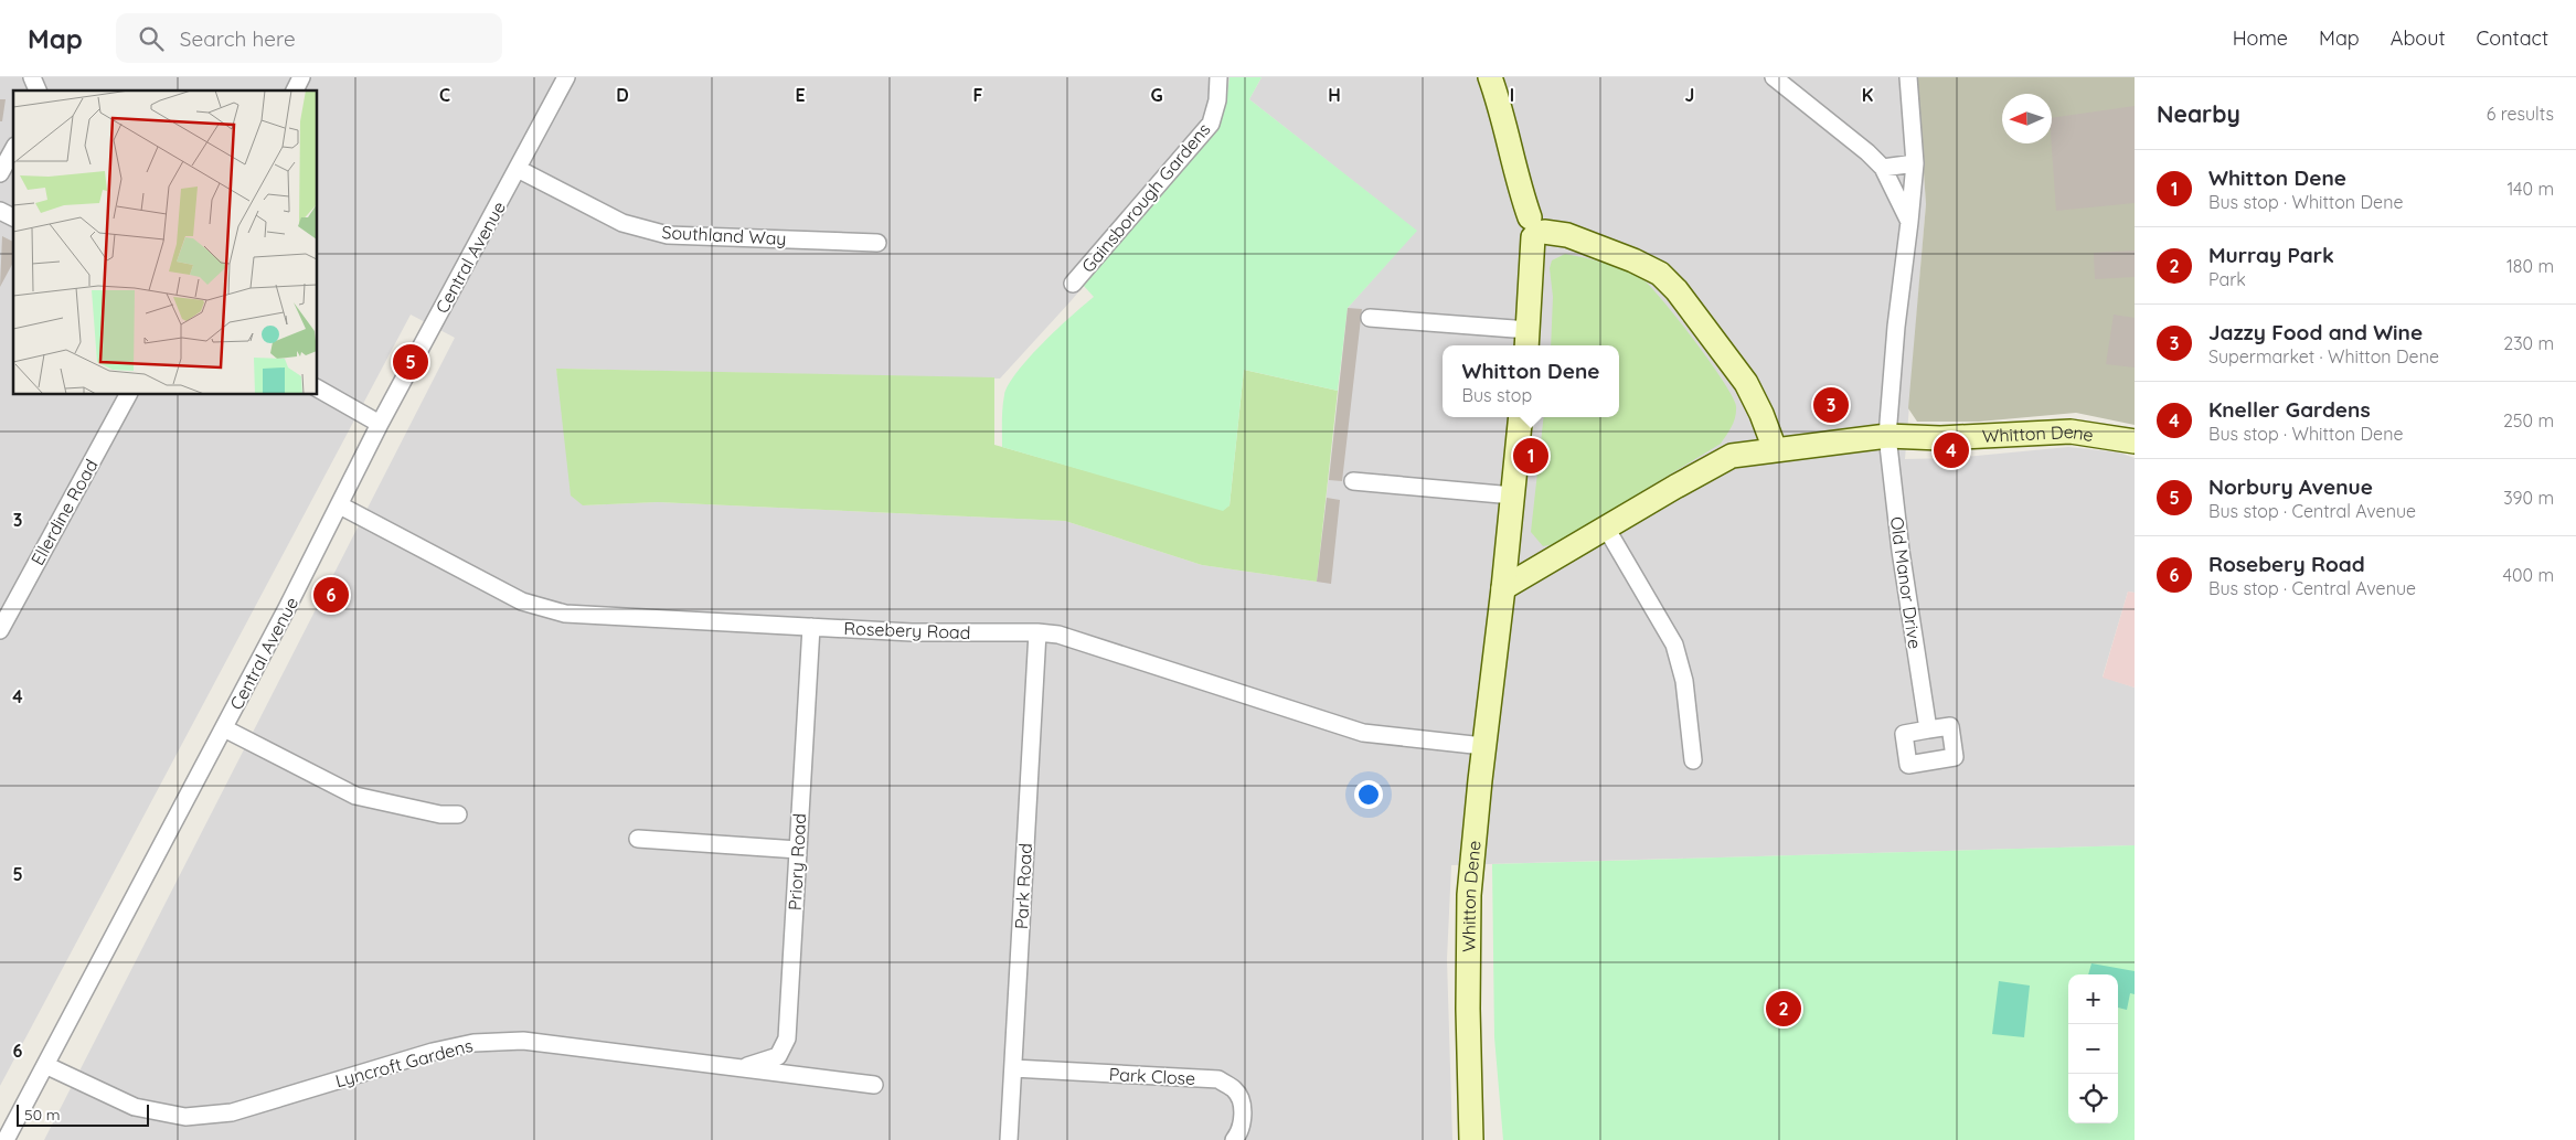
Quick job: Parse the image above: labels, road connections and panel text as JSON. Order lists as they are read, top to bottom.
{
  "streets": {
    "street": [
      "Gainsborough Gardens",
      "Southland Way",
      "Central Avenue",
      "Whitton Dene",
      "Ellerdine Road",
      "Old Manor Drive",
      "Rosebery Road",
      "Priory Road",
      "Park Road",
      "Lyncroft Gardens",
      "Park Close"
    ]
  },
  "crossings": [
    ["Southland Way", "Central Avenue"],
    ["Central Avenue", "Rosebery Road"],
    ["Central Avenue", "Lyncroft Gardens"],
    ["Whitton Dene", "Old Manor Drive"],
    ["Whitton Dene", "Rosebery Road"],
    ["Rosebery Road", "Priory Road"],
    ["Rosebery Road", "Park Road"],
    ["Priory Road", "Lyncroft Gardens"],
    ["Park Road", "Park Close"]
  ],
  "scale_bar": "50 m",
  "north": "left",
  "page": {
    "header": "Map",
    "search": "Search here",
    "nav": [
      "Home",
      "Map",
      "About",
      "Contact"
    ],
    "heading": ["Nearby", "6 results"],
    "list": [
      {
        "mark": "1",
        "name": "Whitton Dene",
        "note": "Bus stop · Whitton Dene",
        "value": "140 m"
      },
      {
        "mark": "2",
        "name": "Murray Park",
        "note": "Park",
        "value": "180 m"
      },
      {
        "mark": "3",
        "name": "Jazzy Food and Wine",
        "note": "Supermarket · Whitton Dene",
        "value": "230 m"
      },
      {
        "mark": "4",
        "name": "Kneller Gardens",
        "note": "Bus stop · Whitton Dene",
        "value": "250 m"
      },
      {
        "mark": "5",
        "name": "Norbury Avenue",
        "note": "Bus stop · Central Avenue",
        "value": "390 m"
      },
      {
        "mark": "6",
        "name": "Rosebery Road",
        "note": "Bus stop · Central Avenue",
        "value": "400 m"
      }
    ],
    "pins": [
      "5",
      "3",
      "4",
      "1",
      "6",
      "2"
    ],
    "popup": ["Whitton Dene", "Bus stop"],
    "map_buttons": ["+", "−"],
    "scale": "50 m"
  },
  "grid": {
    "columns": [
      "C",
      "D",
      "E",
      "F",
      "G",
      "H",
      "I",
      "J",
      "K"
    ],
    "rows": [
      "3",
      "4",
      "5",
      "6"
    ]
  }
}
